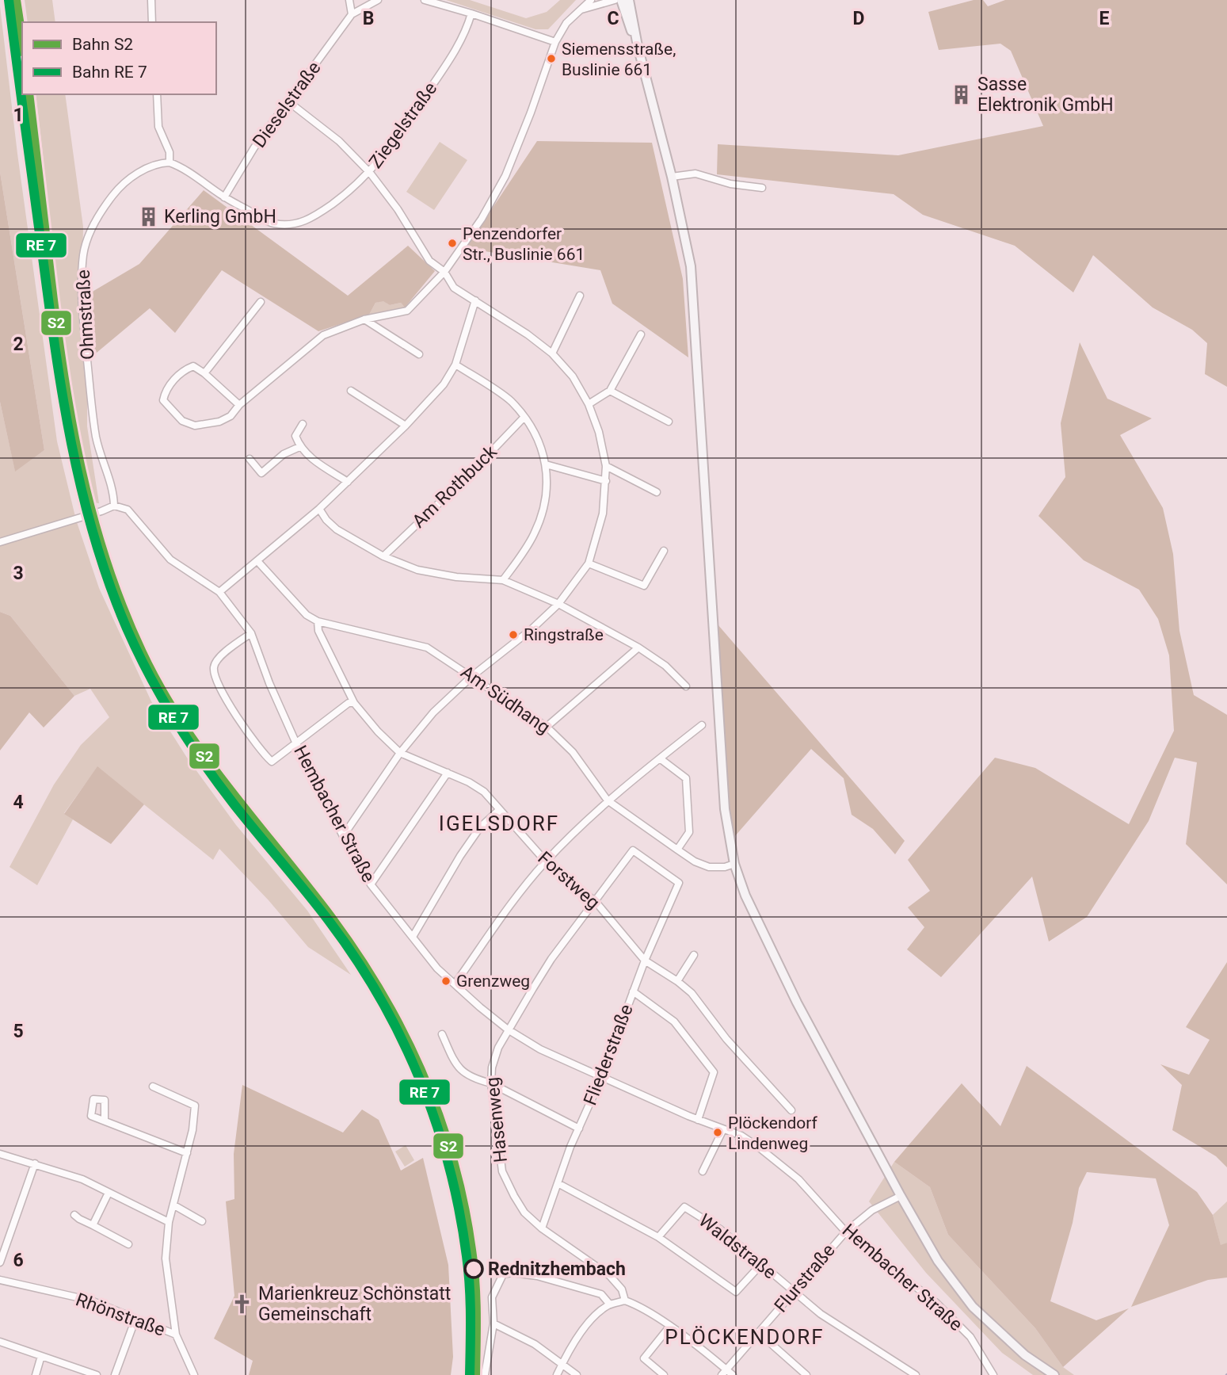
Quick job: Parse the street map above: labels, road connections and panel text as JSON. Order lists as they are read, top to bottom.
{
  "streets": {
    "street": [
      "Dieselstraße",
      "Ziegelstraße",
      "Ohmstraße",
      "Am Rothbuck",
      "Am Südhang",
      "Hembacher Straße",
      "Forstweg",
      "Fliederstraße",
      "Hasenweg",
      "Waldstraße",
      "Flurstraße",
      "Rhönstraße"
    ]
  },
  "crossings": [
    ["Dieselstraße", "Ziegelstraße"],
    ["Ziegelstraße", "Ohmstraße"],
    ["Ohmstraße", "Hembacher Straße"],
    ["Hembacher Straße", "Fliederstraße"],
    ["Hembacher Straße", "Hasenweg"],
    ["Hembacher Straße", "Flurstraße"],
    ["Forstweg", "Fliederstraße"],
    ["Forstweg", "Hasenweg"],
    ["Fliederstraße", "Hasenweg"],
    ["Waldstraße", "Flurstraße"]
  ],
  "districts": ["IGELSDORF", "PLÖCKENDORF"],
  "places": {
    "other": [
      "Siemensstraße, Buslinie 661",
      "Penzendorfer Str., Buslinie 661",
      "Ringstraße",
      "Grenzweg",
      "Plöckendorf Lindenweg",
      "Rednitzhembach"
    ],
    "building": ["Sasse Elektronik GmbH", "Kerling GmbH"],
    "church": ["Marienkreuz Schönstatt Gemeinschaft"]
  },
  "lines": ["rail line S2"],
  "legend": ["Bahn S2", "Bahn RE 7"],
  "grid": {
    "columns": [
      "B",
      "C",
      "D",
      "E"
    ],
    "rows": [
      "1",
      "2",
      "3",
      "4",
      "5",
      "6"
    ]
  }
}
